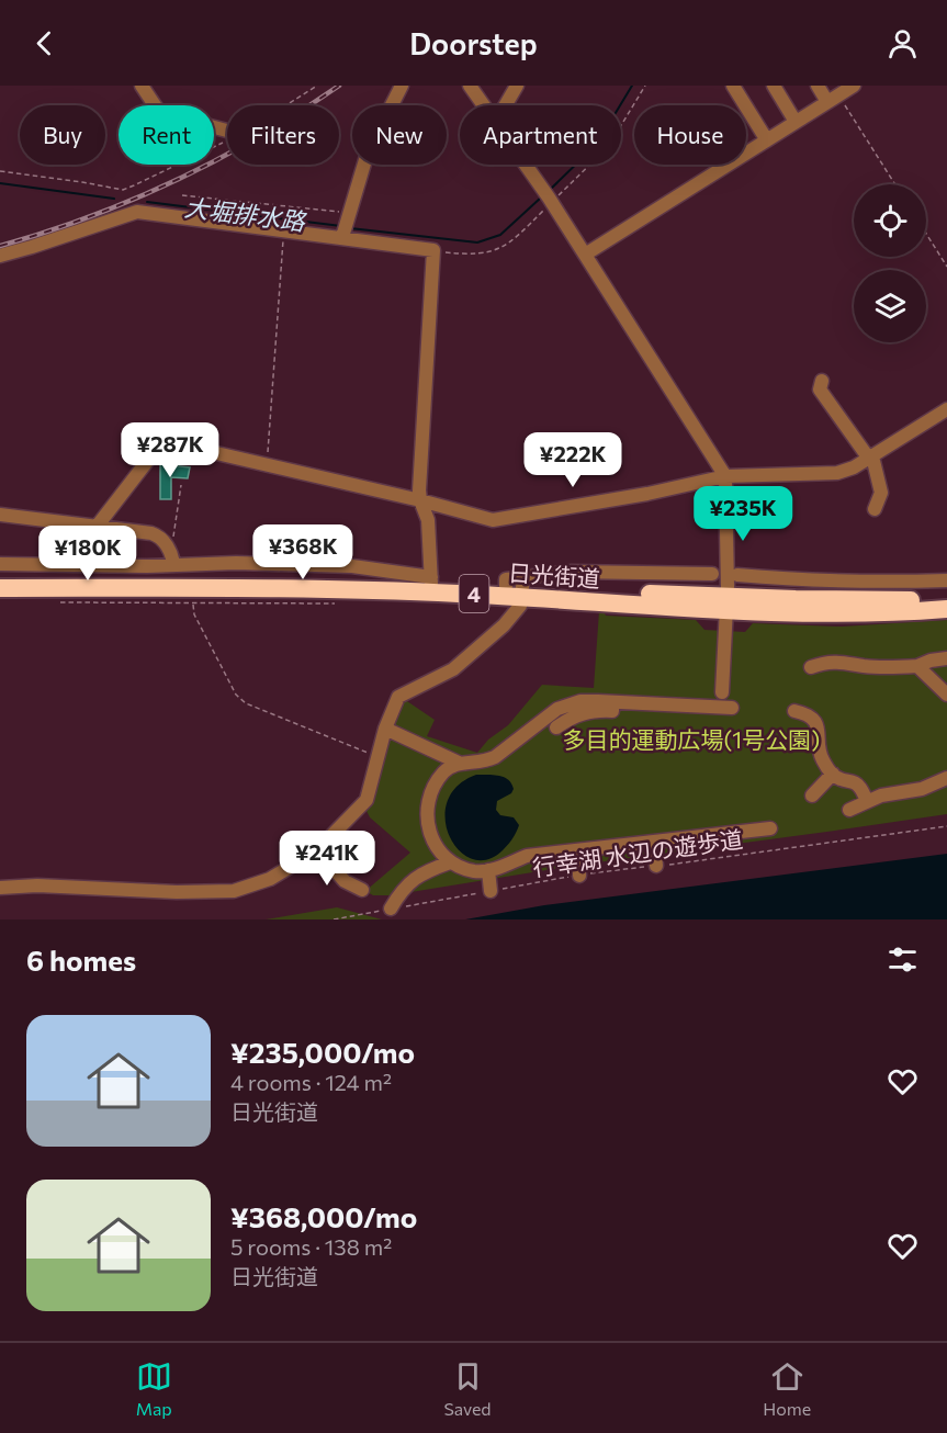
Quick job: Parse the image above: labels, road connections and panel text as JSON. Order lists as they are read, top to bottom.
{
  "streets": {
    "highway": ["日光街道", "4"],
    "path": ["行幸湖 水辺の遊歩道"]
  },
  "water": ["大堀排水路"],
  "parks": ["多目的運動広場(1号公園)"],
  "page": {
    "header": "Doorstep",
    "chip": [
      "Buy",
      "Rent",
      "Filters",
      "New",
      "Apartment",
      "House"
    ],
    "price": [
      "¥287K",
      "¥222K",
      "¥235K",
      "¥368K",
      "¥180K",
      "¥241K"
    ],
    "heading": "6 homes",
    "list": [
      {
        "name": "¥235,000/mo",
        "note": "4 rooms · 124 m² · 日光街道"
      },
      {
        "name": "¥368,000/mo",
        "note": "5 rooms · 138 m² · 日光街道"
      }
    ],
    "tabs": ["Map", "Saved", "Home"]
  }
}
